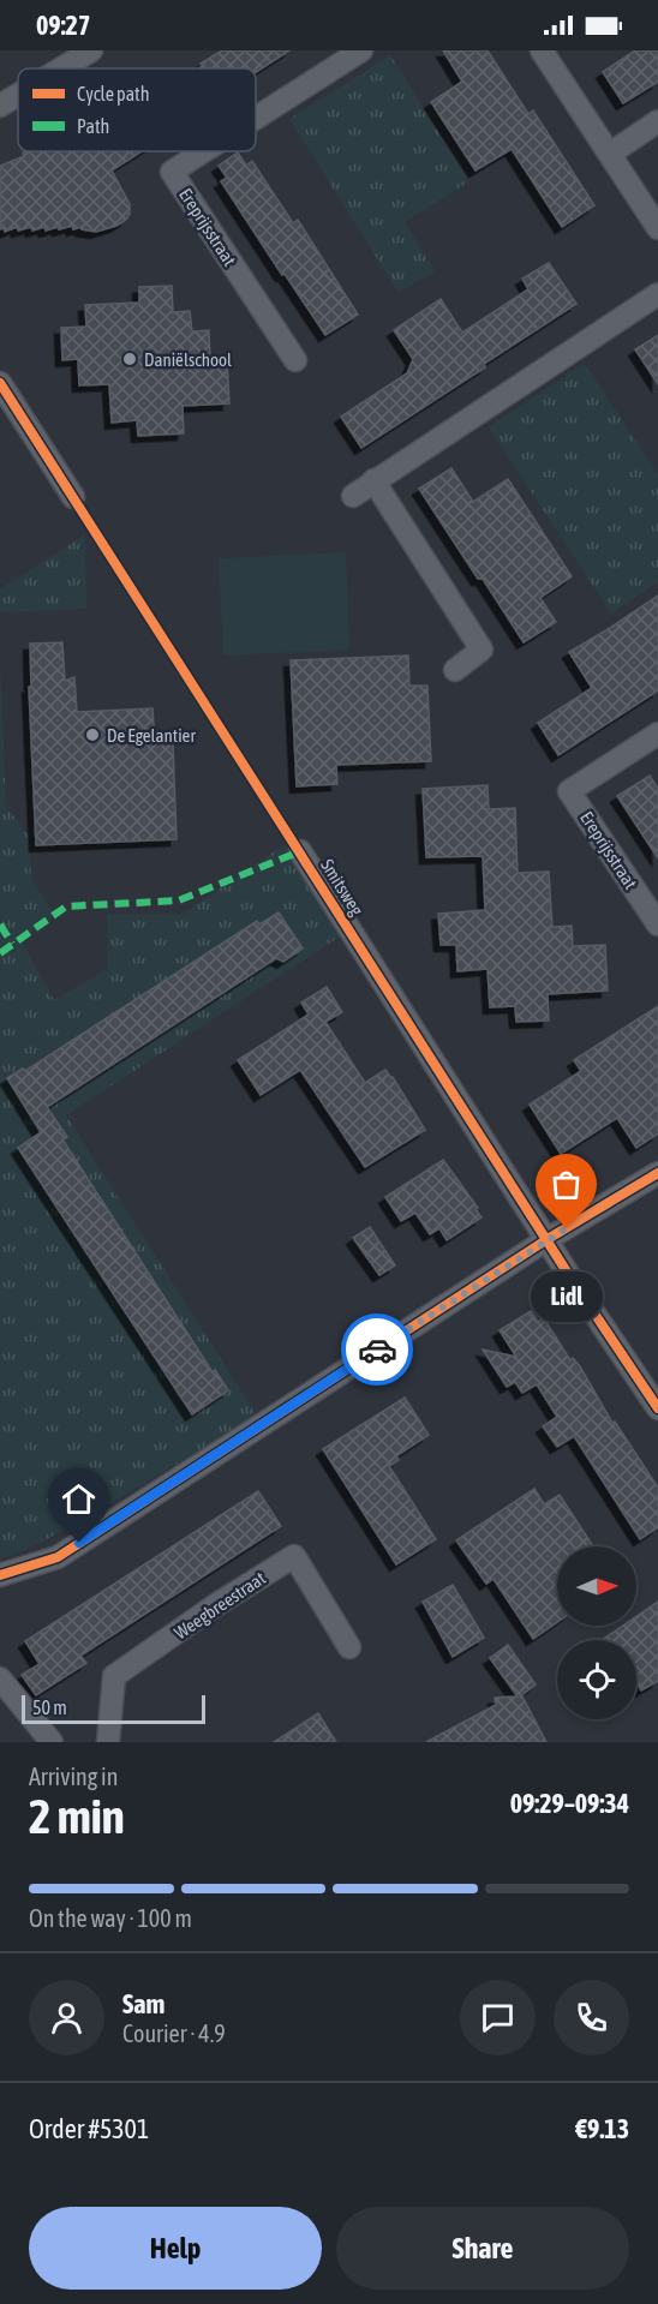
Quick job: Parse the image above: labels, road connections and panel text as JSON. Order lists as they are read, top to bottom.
{
  "streets": {
    "street": ["Ereprijsstraat", "Smitsweg", "Weegbreestraat"]
  },
  "places": ["Daniëlschool", "De Egelantier", "Lidl"],
  "legend": ["Cycle path", "Path"],
  "scale_bar": "50 m",
  "north": "right",
  "page": {
    "status": "09:27",
    "bubble": "Lidl",
    "scale": "50 m",
    "heading": ["2 min", "Arriving in", "09:29–09:34"],
    "panel": [
      "Sam",
      "Courier · 4.9",
      "Order #5301",
      "€9.13"
    ],
    "bar": "On the way · 100 m",
    "buttons": ["Help", "Share"]
  }
}
